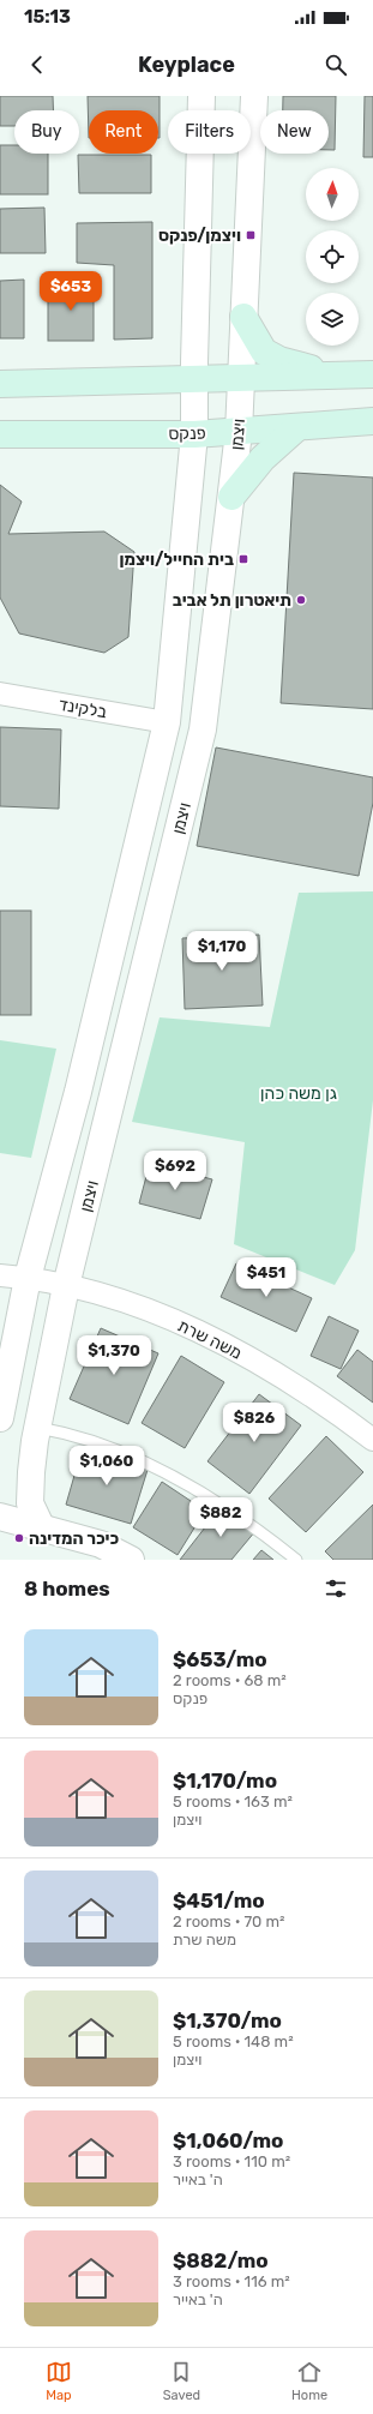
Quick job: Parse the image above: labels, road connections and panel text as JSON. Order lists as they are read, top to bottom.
{
  "streets": {
    "main road": ["פנקס"],
    "street": ["ויצמן", "בלקינד", "משה שרת"]
  },
  "crossings": [
    ["פנקס", "ויצמן"],
    ["ויצמן", "משה שרת"]
  ],
  "parks": ["גן משה כהן"],
  "places": {
    "transit": ["ויצמן/פנקס", "בית החייל/ויצמן"],
    "other": ["תיאטרון תל אביב", "כיכר המדינה"]
  },
  "north": "top",
  "page": {
    "status": "15:13",
    "header": "Keyplace",
    "chip": [
      "Buy",
      "Rent",
      "Filters",
      "New"
    ],
    "price": [
      "$653",
      "$1,170",
      "$692",
      "$451",
      "$1,370",
      "$826",
      "$1,060",
      "$882"
    ],
    "heading": "8 homes",
    "list": [
      {
        "name": "$653/mo",
        "note": "2 rooms · 68 m² · פנקס"
      },
      {
        "name": "$1,170/mo",
        "note": "5 rooms · 163 m² · ויצמן"
      },
      {
        "name": "$451/mo",
        "note": "2 rooms · 70 m² · משה שרת"
      },
      {
        "name": "$1,370/mo",
        "note": "5 rooms · 148 m² · ויצמן"
      },
      {
        "name": "$1,060/mo",
        "note": "3 rooms · 110 m² · ה' באייר"
      },
      {
        "name": "$882/mo",
        "note": "3 rooms · 116 m² · ה' באייר"
      }
    ],
    "tabs": ["Map", "Saved", "Home"]
  }
}
